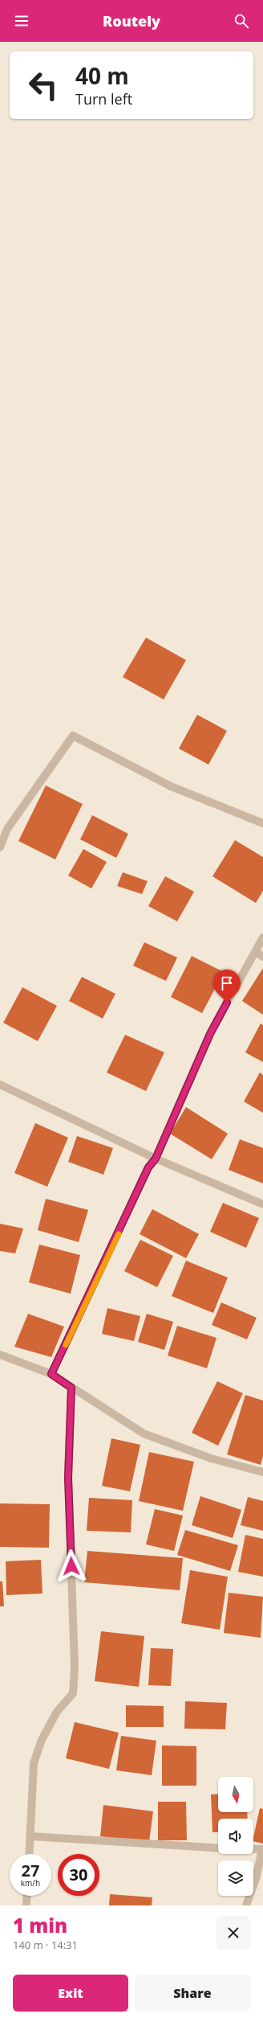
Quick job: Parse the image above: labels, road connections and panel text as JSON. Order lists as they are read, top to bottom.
{
  "north": "bottom",
  "page": {
    "header": "Routely",
    "turn": ["40 m", "Turn left"],
    "speed": "27 km/h",
    "limit": "30",
    "heading": ["1 min", "140 m · 14:31"],
    "buttons": ["Exit", "Share"]
  }
}
